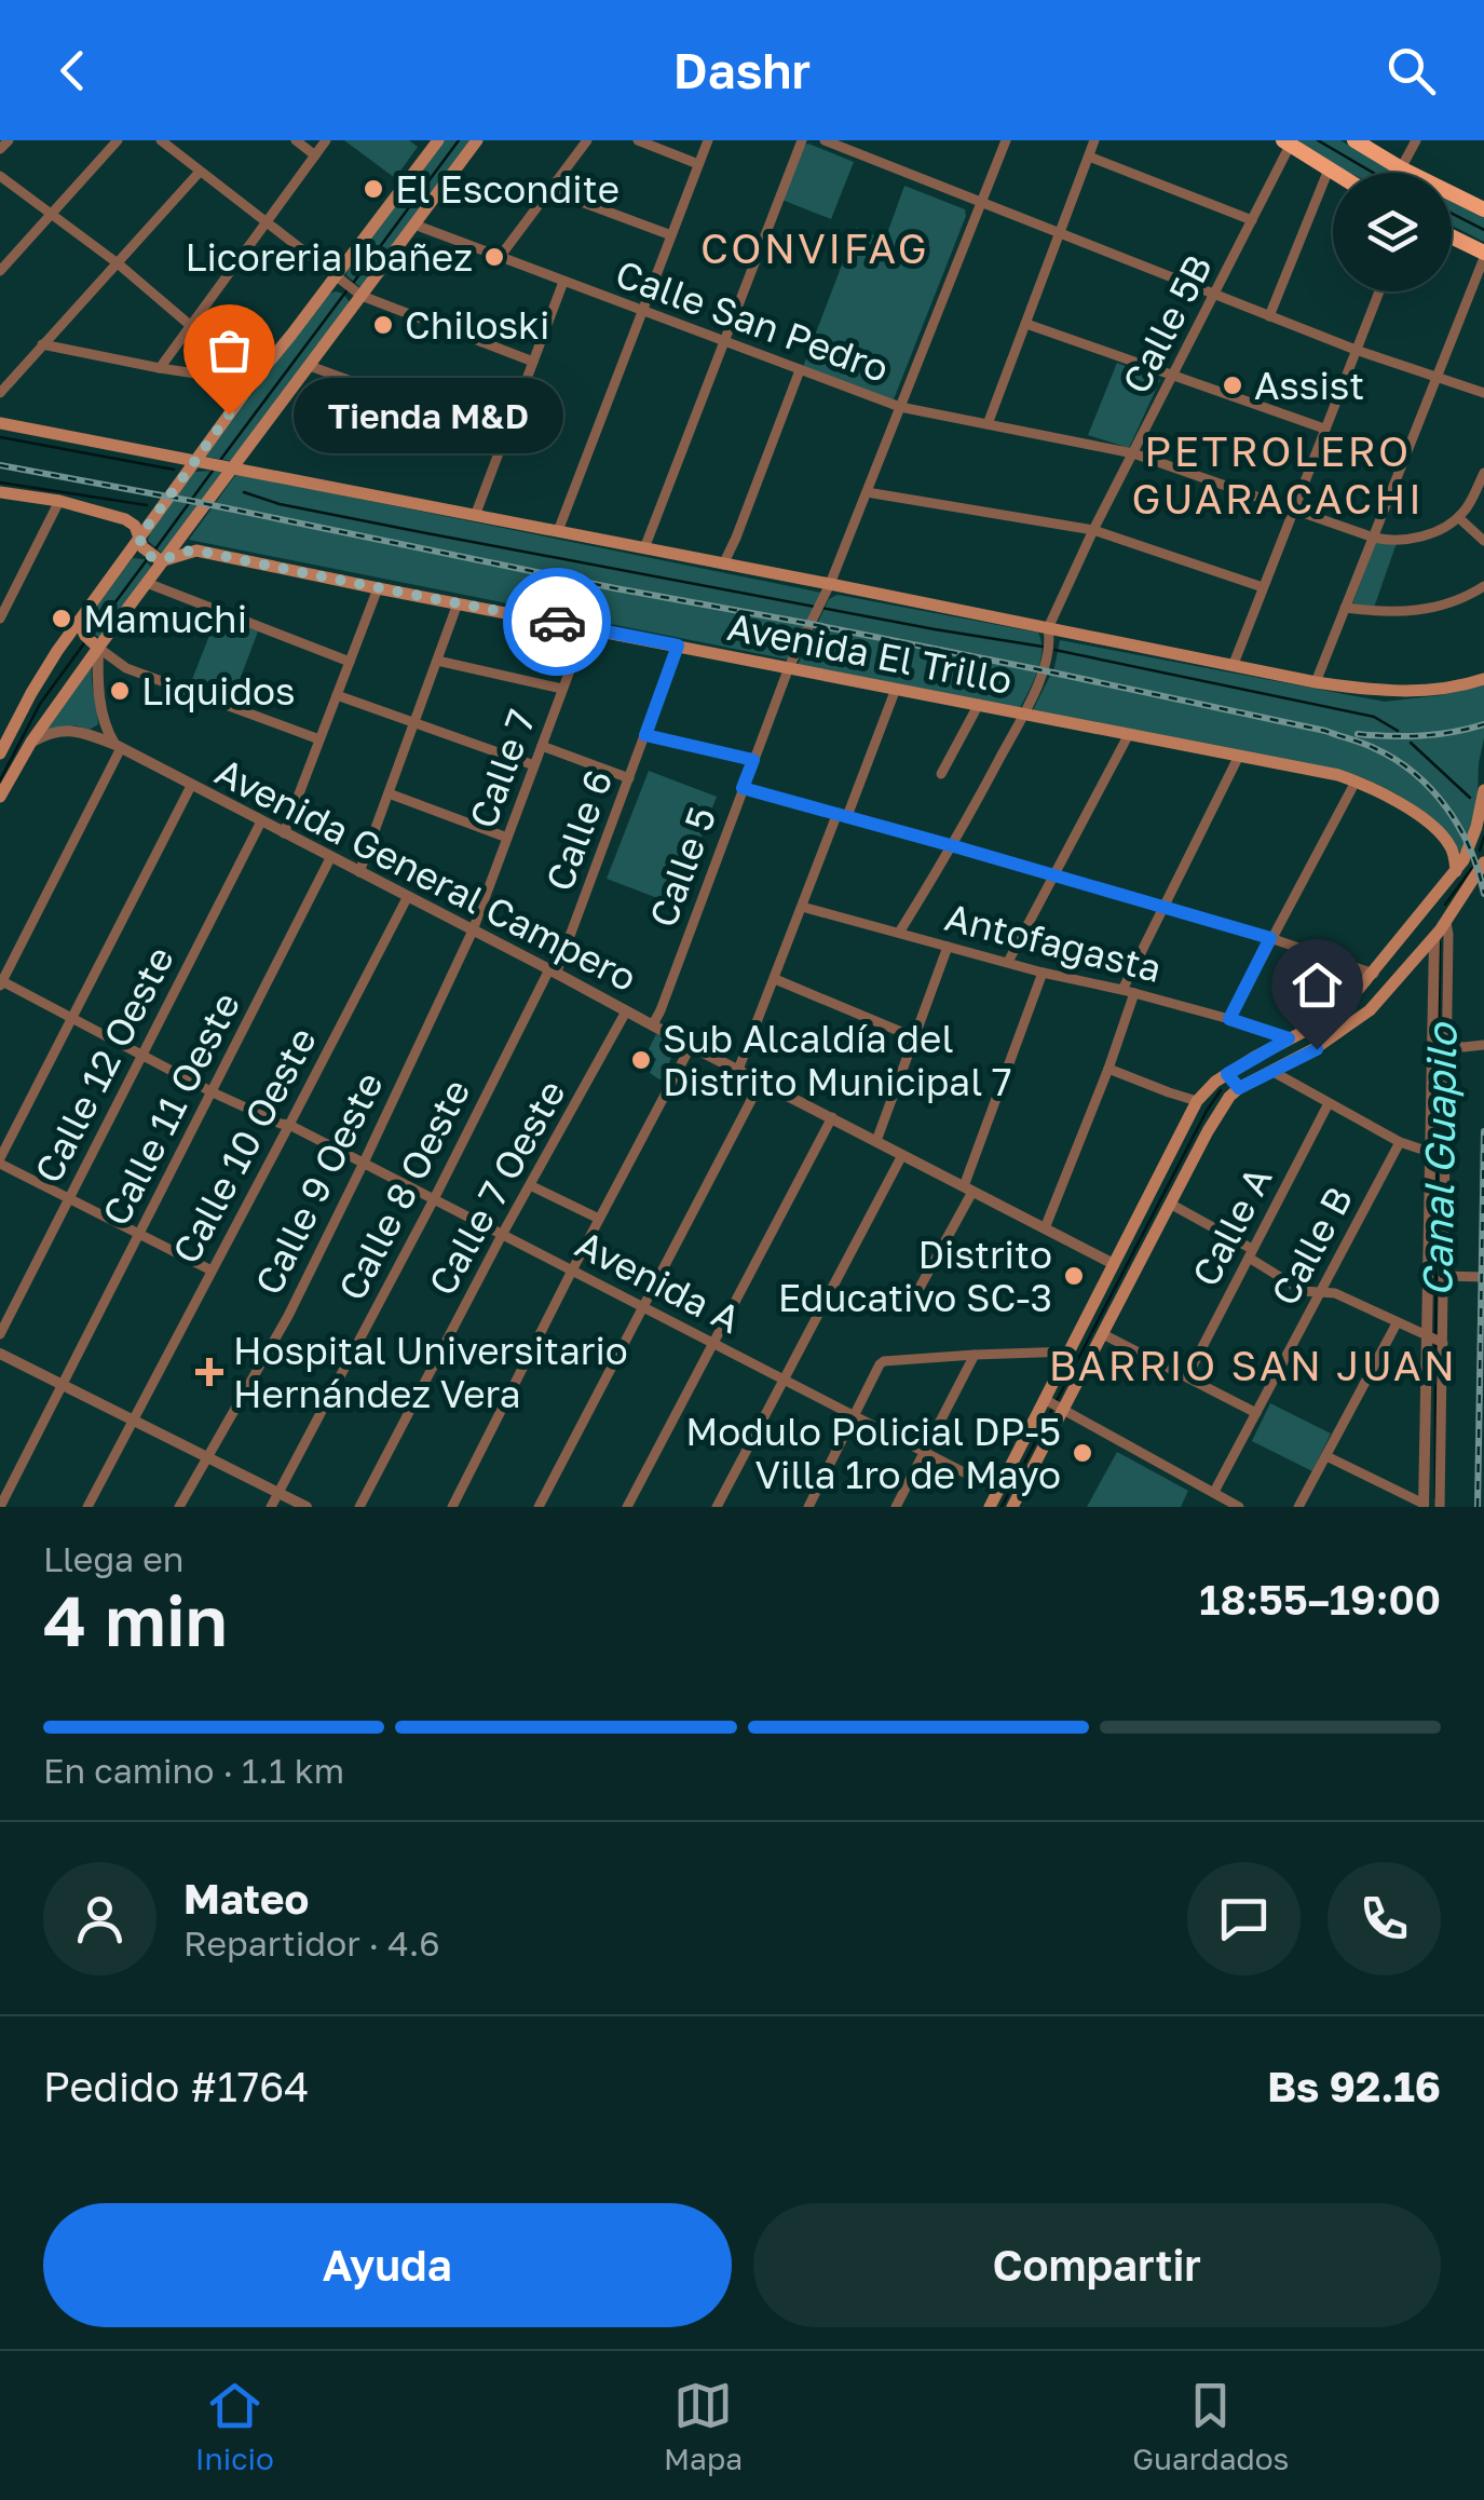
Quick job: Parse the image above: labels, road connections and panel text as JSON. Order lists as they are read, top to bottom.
{
  "streets": {
    "main road": ["Avenida El Trillo"],
    "street": [
      "Calle San Pedro",
      "Calle 5B",
      "Calle 7",
      "Calle 6",
      "Calle 5",
      "Avenida General Campero",
      "Antofagasta",
      "Calle 12 Oeste",
      "Calle 11 Oeste",
      "Calle 10 Oeste",
      "Calle 9 Oeste",
      "Calle 7 Oeste",
      "Calle 8 Oeste",
      "Calle A",
      "Calle B",
      "Avenida A"
    ]
  },
  "crossings": [
    ["Calle San Pedro", "Calle 5B"],
    ["Calle San Pedro", "Calle 5"],
    ["Calle 5B", "Avenida El Trillo"],
    ["Calle 5B", "Antofagasta"],
    ["Avenida El Trillo", "Calle 7"],
    ["Avenida El Trillo", "Calle 6"],
    ["Avenida El Trillo", "Calle 5"],
    ["Calle 7", "Avenida General Campero"],
    ["Calle 7", "Calle 9 Oeste"],
    ["Calle 6", "Avenida General Campero"],
    ["Calle 6", "Calle 8 Oeste"],
    ["Calle 5", "Avenida General Campero"],
    ["Avenida General Campero", "Calle 12 Oeste"],
    ["Avenida General Campero", "Calle 11 Oeste"],
    ["Avenida General Campero", "Calle 10 Oeste"],
    ["Avenida General Campero", "Calle 9 Oeste"],
    ["Avenida General Campero", "Calle 7 Oeste"],
    ["Avenida General Campero", "Calle 8 Oeste"],
    ["Calle 10 Oeste", "Avenida A"],
    ["Calle 9 Oeste", "Avenida A"],
    ["Calle 7 Oeste", "Avenida A"],
    ["Calle 8 Oeste", "Avenida A"]
  ],
  "districts": ["CONVIFAG", "PETROLERO GUARACACHI", "BARRIO SAN JUAN"],
  "water": ["Canal Guapilo"],
  "places": {
    "other": [
      "El Escondite",
      "Licoreria Ibañez",
      "Chiloski",
      "Assist",
      "Tienda M&D",
      "Mamuchi",
      "Liquidos",
      "Sub Alcaldía del Distrito Municipal 7",
      "Distrito Educativo SC-3",
      "Modulo Policial DP-5 Villa 1ro de Mayo"
    ],
    "health": ["Hospital Universitario Hernández Vera"]
  },
  "page": {
    "header": "Dashr",
    "bubble": "Tienda M&D",
    "heading": ["4 min", "Llega en", "18:55–19:00"],
    "panel": [
      "Mateo",
      "Repartidor · 4.6",
      "Pedido #1764",
      "Bs 92.16"
    ],
    "bar": "En camino · 1.1 km",
    "buttons": ["Ayuda", "Compartir"],
    "tabs": ["Inicio", "Mapa", "Guardados"]
  }
}
